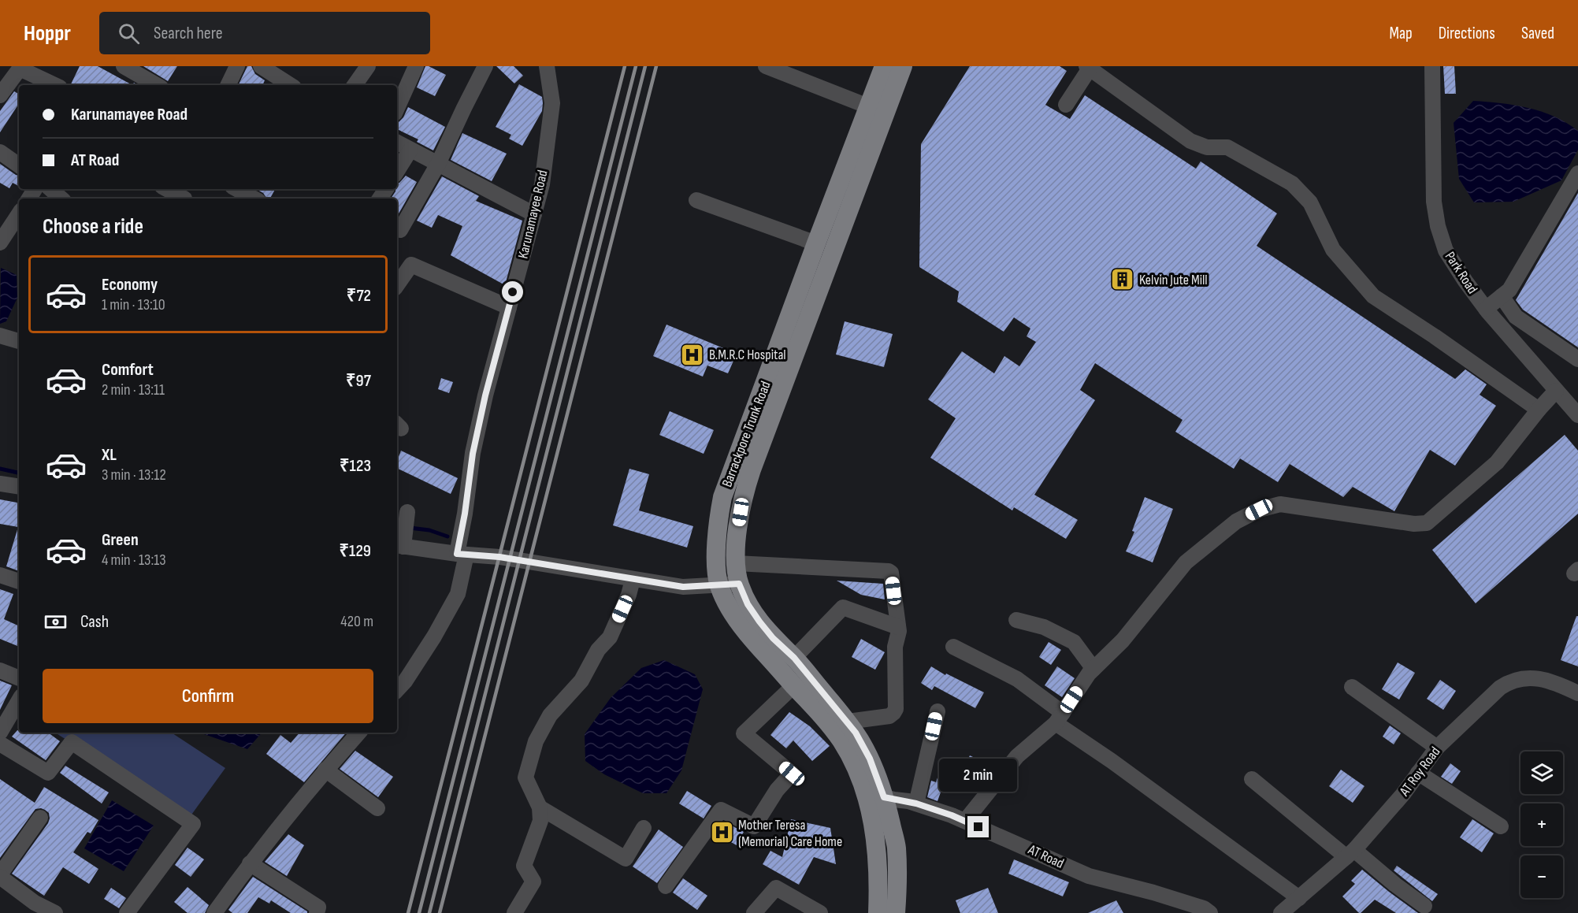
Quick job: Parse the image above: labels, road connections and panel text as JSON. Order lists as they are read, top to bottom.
{
  "streets": {
    "main road": ["Barrackpore Trunk Road"],
    "street": [
      "Karunamayee Road",
      "Park Road",
      "AT Roy Road",
      "AT Road"
    ]
  },
  "crossings": [
    ["Barrackpore Trunk Road", "AT Road"]
  ],
  "places": {
    "building": ["Kelvin Jute Mill"],
    "hospital": ["B.M.R.C Hospital", "Mother Teresa (Memorial) Care Home"]
  },
  "page": {
    "header": "Hoppr",
    "search": "Search here",
    "nav": ["Map", "Directions", "Saved"],
    "banner": ["Karunamayee Road", "AT Road"],
    "heading": "Choose a ride",
    "list": [
      {
        "name": "Economy",
        "note": "1 min · 13:10",
        "value": "₹72"
      },
      {
        "name": "Comfort",
        "note": "2 min · 13:11",
        "value": "₹97"
      },
      {
        "name": "XL",
        "note": "3 min · 13:12",
        "value": "₹123"
      },
      {
        "name": "Green",
        "note": "4 min · 13:13",
        "value": "₹129"
      }
    ],
    "pay": ["Cash", "420 m"],
    "buttons": "Confirm",
    "map_buttons": ["+", "−"],
    "bubble": "2 min"
  }
}
